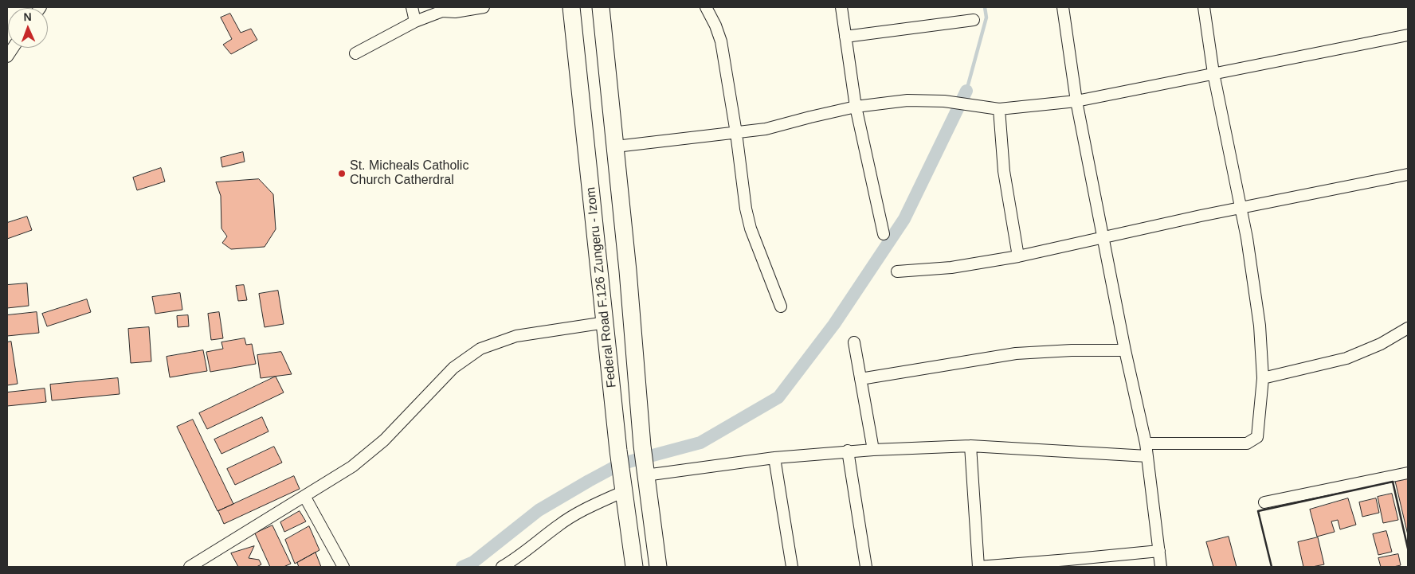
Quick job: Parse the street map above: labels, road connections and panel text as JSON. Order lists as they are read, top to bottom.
{
  "streets": {
    "main road": ["Federal Road F.126 Zungeru - Izom"]
  },
  "places": ["St. Micheals Catholic Church Catherdral"],
  "north": "top"
}
